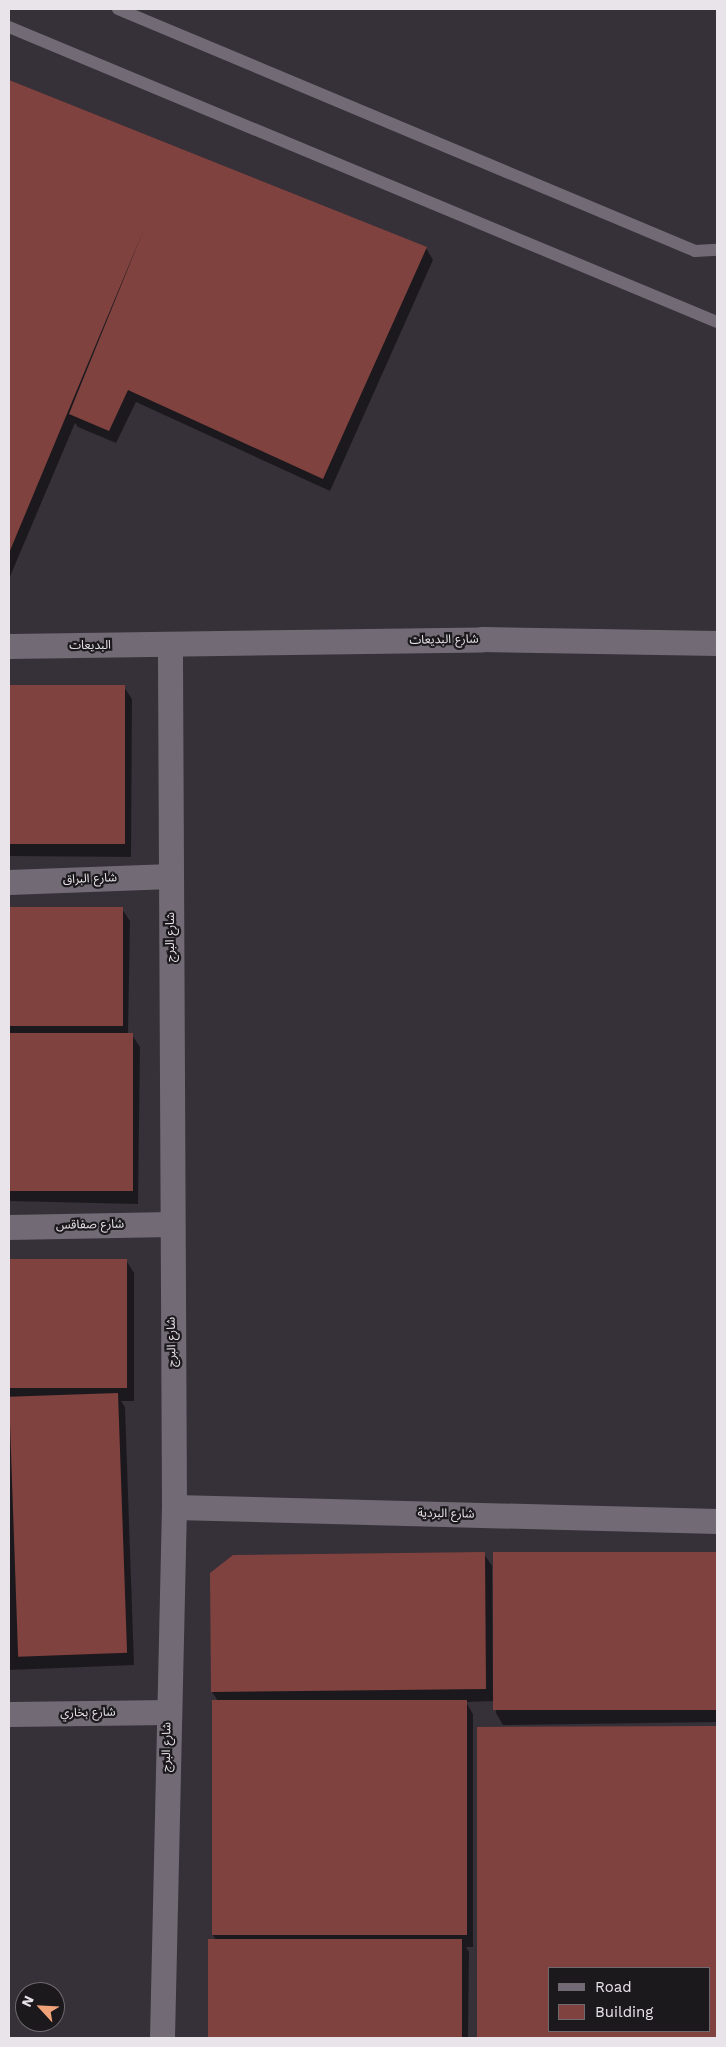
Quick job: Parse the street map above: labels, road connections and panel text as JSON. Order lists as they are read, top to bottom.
{
  "streets": {
    "street": [
      "شارع البديعات",
      "البديعات",
      "شارع البراق",
      "شارع البرج",
      "شارع صفاقس",
      "شارع البردية",
      "شارع بخاري"
    ]
  },
  "crossings": [
    ["شارع البديعات", "البديعات"],
    ["شارع البديعات", "شارع البرج"],
    ["البديعات", "شارع البرج"],
    ["شارع البراق", "شارع البرج"],
    ["شارع البرج", "شارع صفاقس"],
    ["شارع البرج", "شارع البردية"],
    ["شارع البرج", "شارع بخاري"]
  ],
  "legend": ["Road", "Building"],
  "north": "top left"
}
